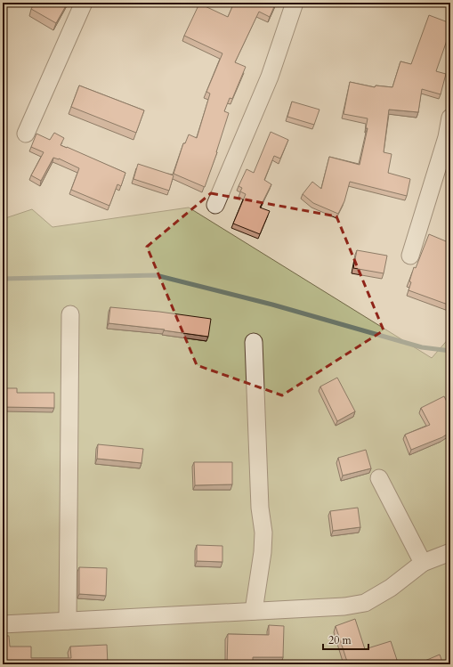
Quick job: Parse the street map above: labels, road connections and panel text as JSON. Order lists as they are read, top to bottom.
{
  "scale_bar": "20 m"
}
